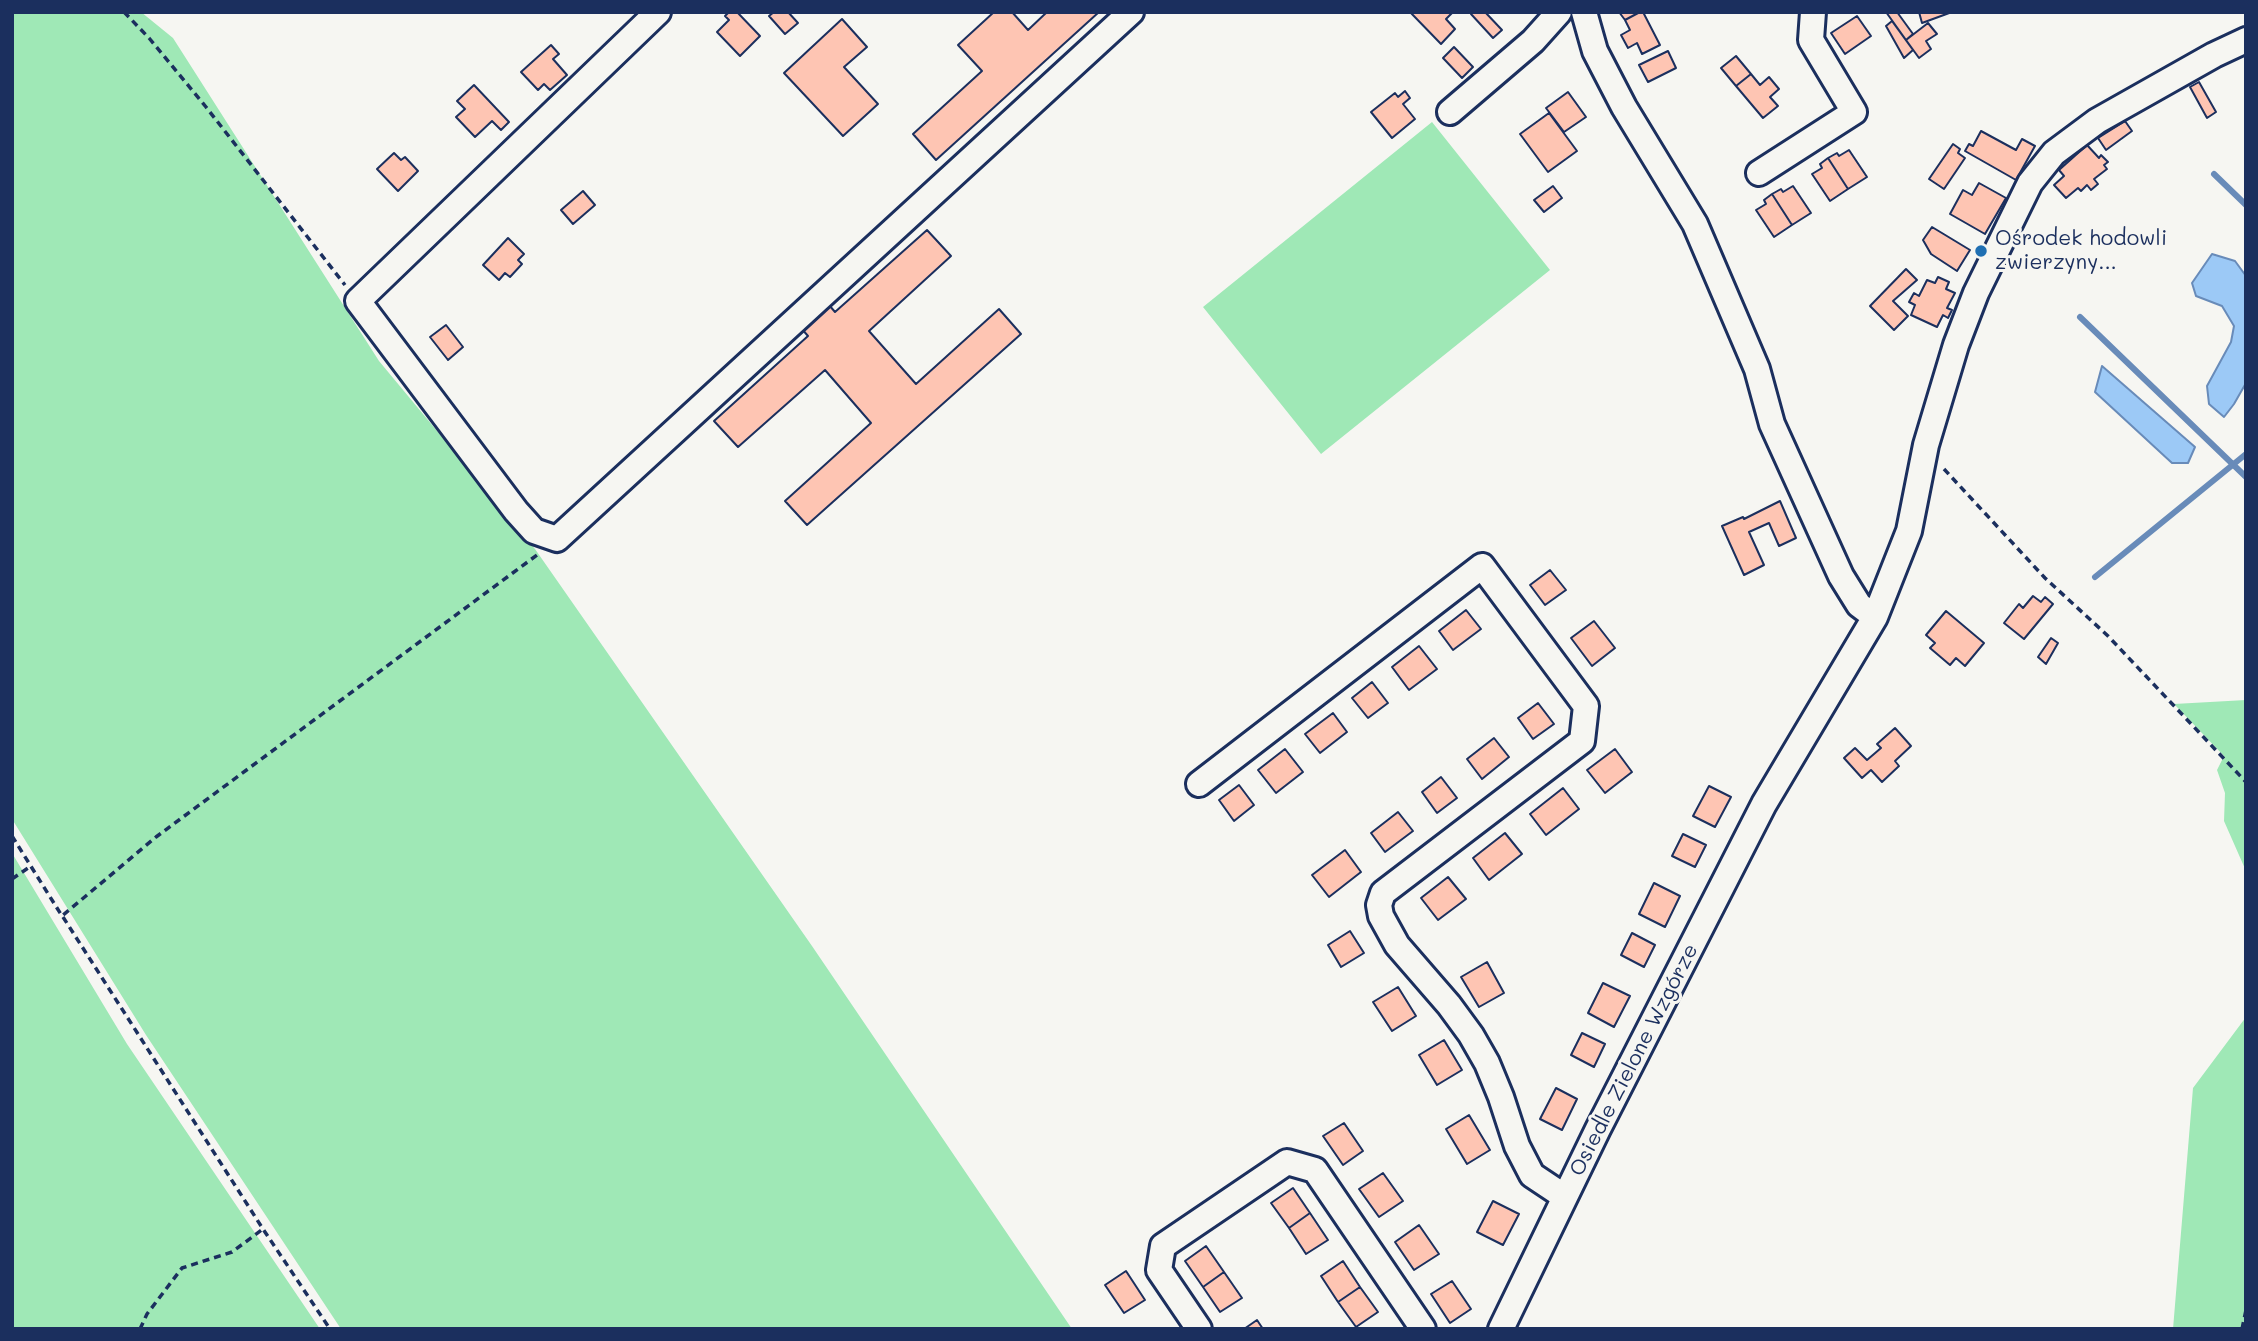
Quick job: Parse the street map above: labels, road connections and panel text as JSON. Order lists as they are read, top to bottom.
{
  "streets": {
    "street": ["Osiedle Zielone Wzgórze"]
  },
  "places": ["Ośrodek hodowli zwierzyny..."]
}
